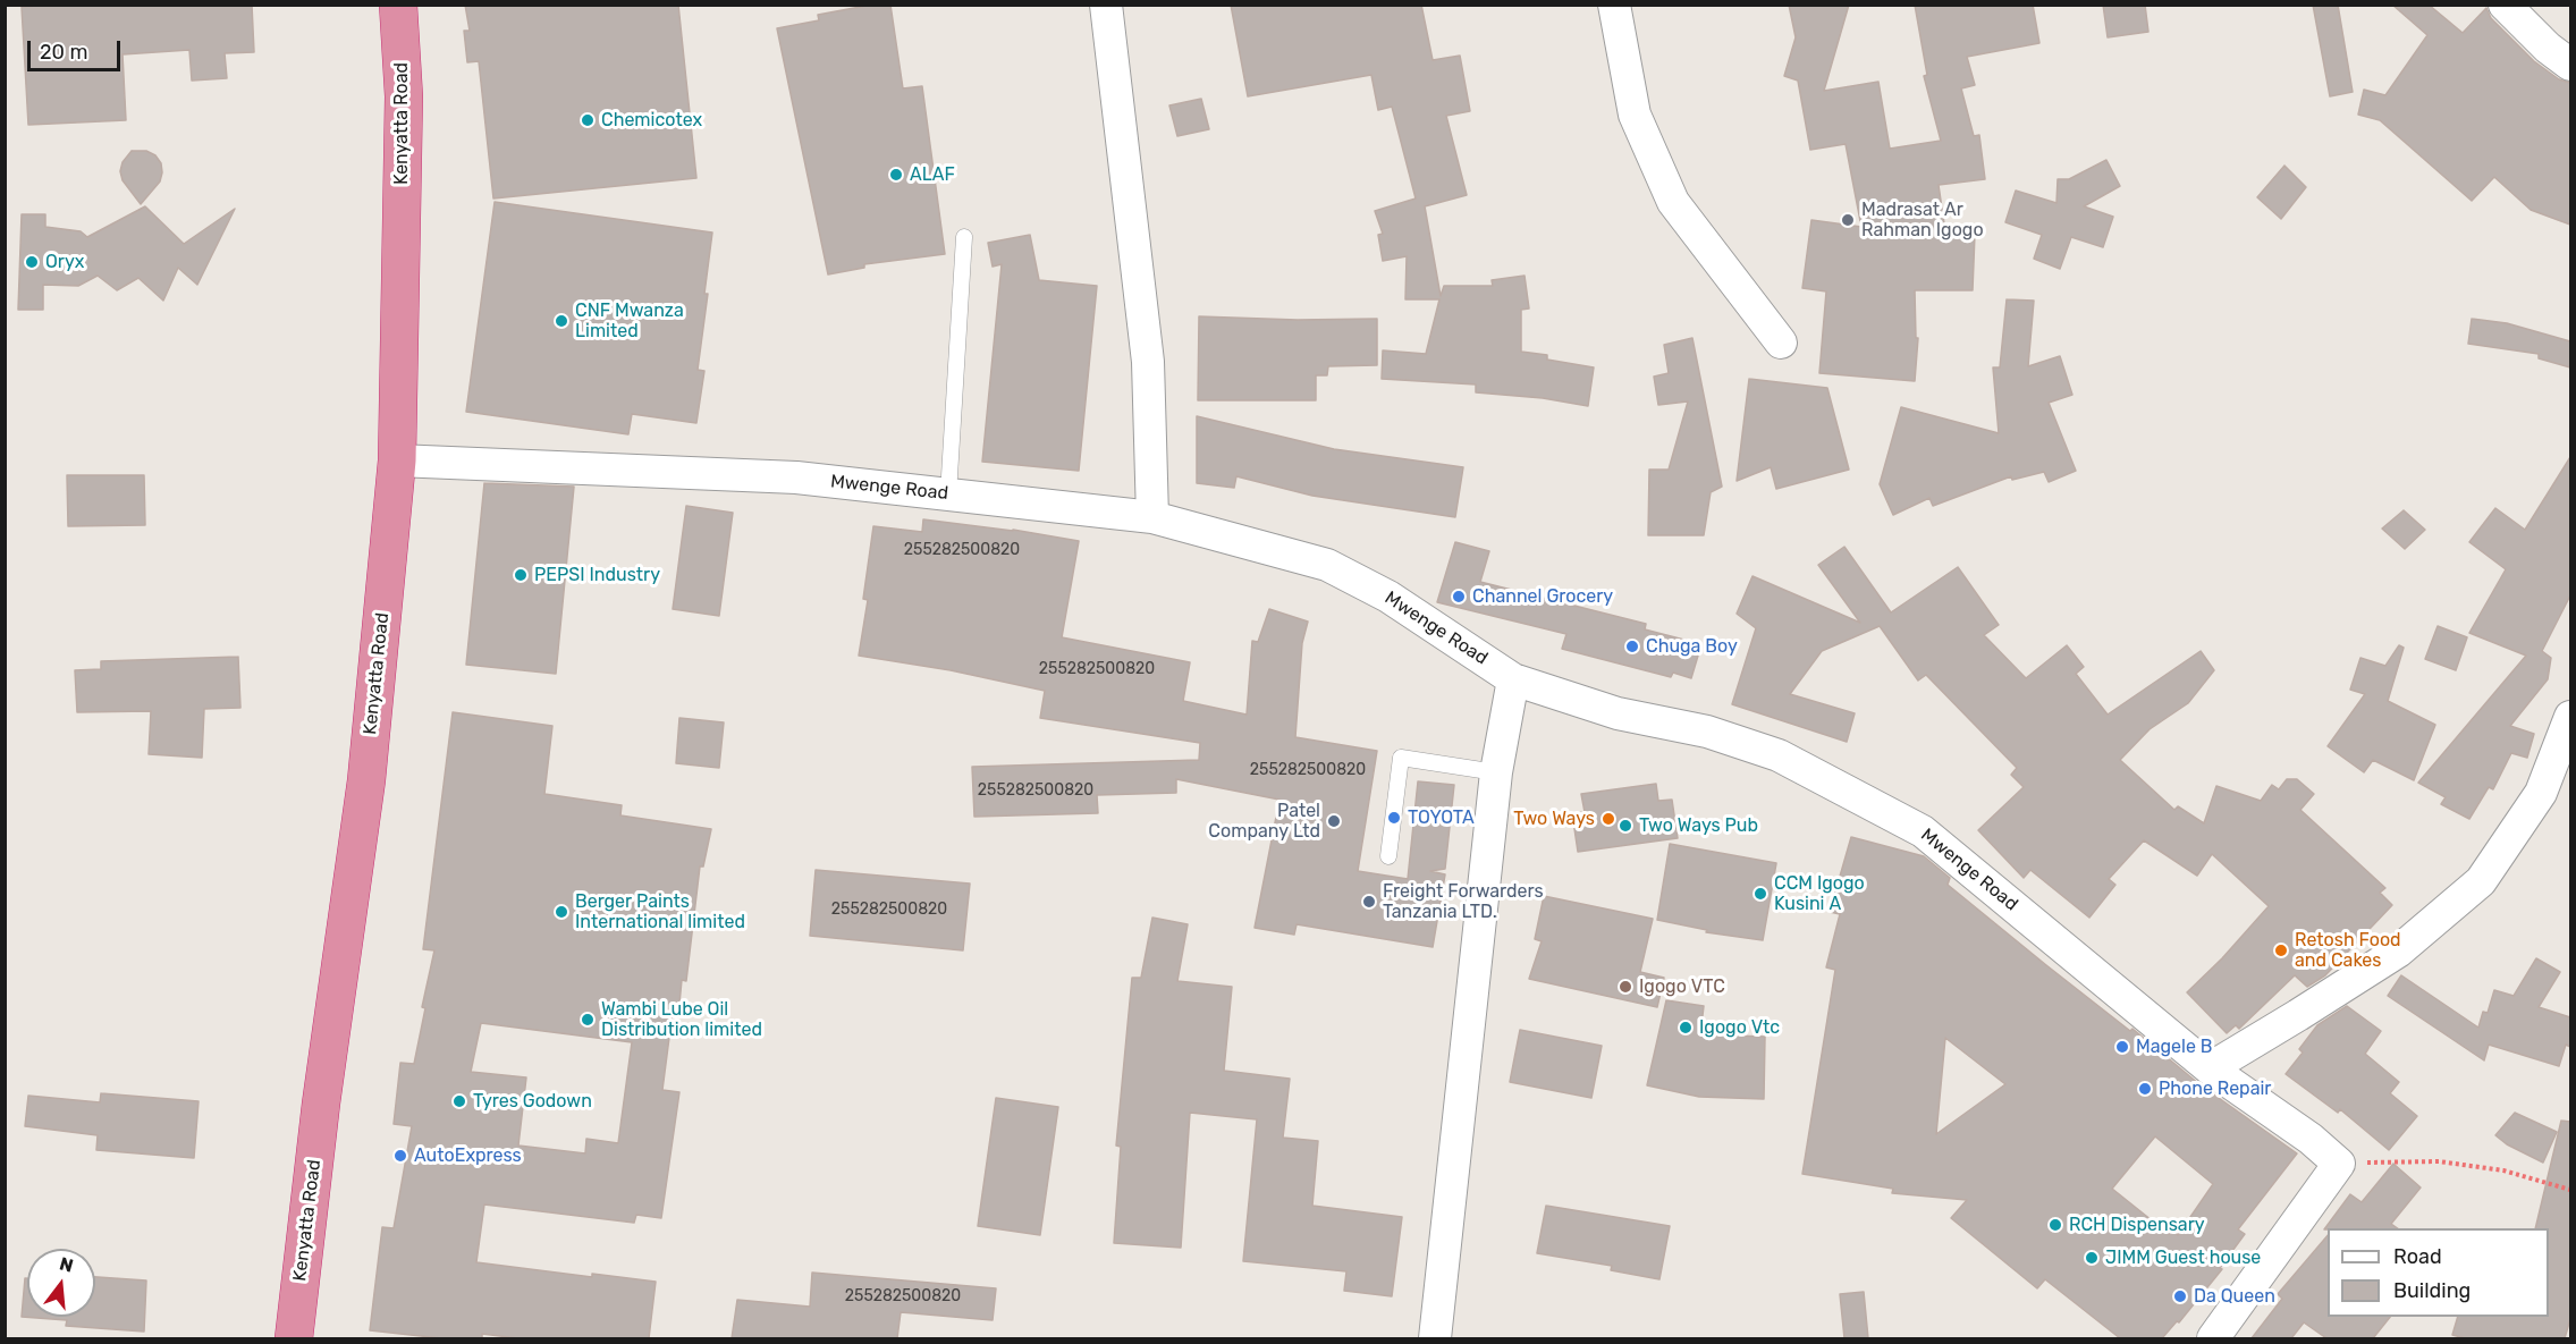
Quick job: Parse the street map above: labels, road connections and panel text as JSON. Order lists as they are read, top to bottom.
{
  "streets": {
    "highway": ["Kenyatta Road"],
    "street": ["Mwenge Road"]
  },
  "crossings": [
    ["Kenyatta Road", "Mwenge Road"]
  ],
  "places": [
    "Chemicotex",
    "ALAF",
    "Madrasat Ar Rahman Igogo",
    "Oryx",
    "CNF Mwanza Limited",
    "PEPSI Industry",
    "Channel Grocery",
    "Chuga Boy",
    "TOYOTA",
    "Two Ways",
    "Patel Company Ltd",
    "Two Ways Pub",
    "CCM Igogo Kusini A",
    "Freight Forwarders Tanzania LTD.",
    "Berger Paints International limited",
    "Retosh Food and Cakes",
    "Igogo VTC",
    "Wambi Lube Oil Distribution limited",
    "Igogo Vtc",
    "Magele B",
    "Phone Repair",
    "Tyres Godown",
    "AutoExpress",
    "RCH Dispensary",
    "JIMM Guest house",
    "Da Queen"
  ],
  "house_numbers": [
    "255282500820",
    "255282500820",
    "255282500820",
    "255282500820",
    "255282500820",
    "255282500820"
  ],
  "legend": ["Road", "Building"],
  "scale_bar": "20 m",
  "north": "top"
}
